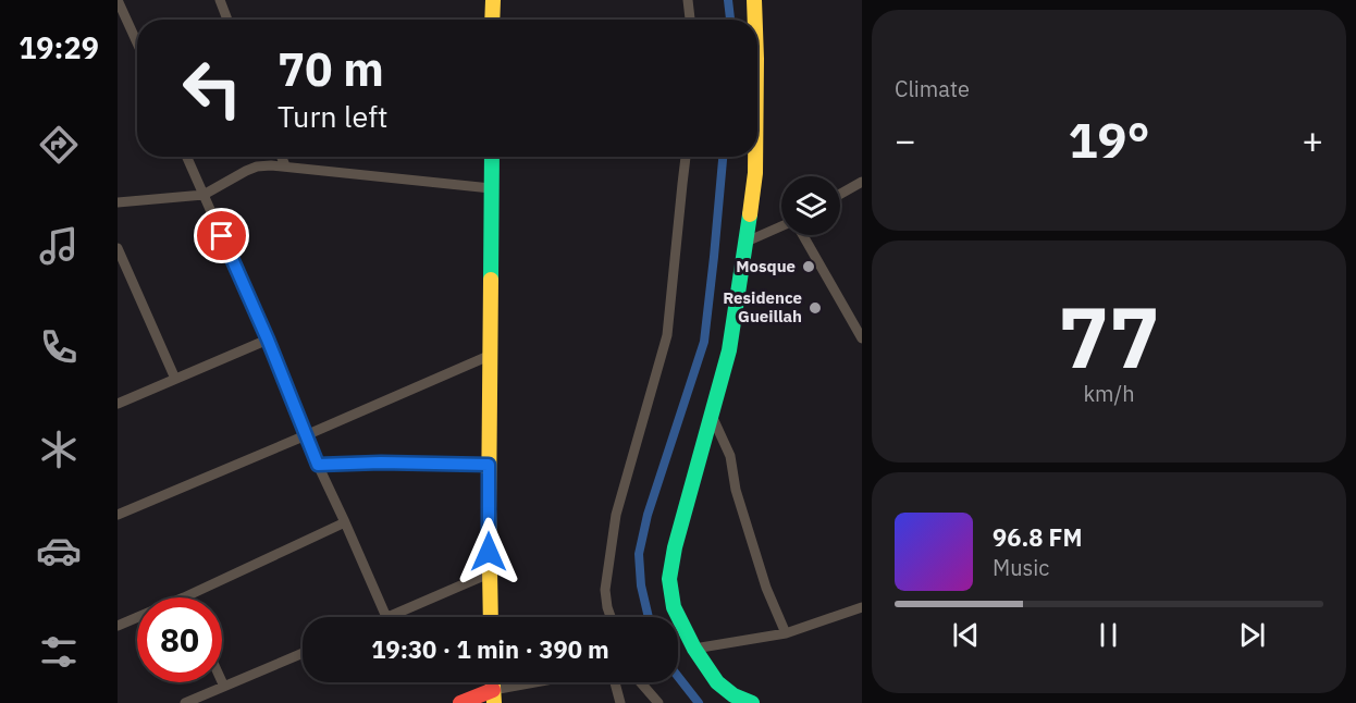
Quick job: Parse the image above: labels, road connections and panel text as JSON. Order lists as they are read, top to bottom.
{
  "places": ["Mosque", "Residence Gueillah"],
  "page": {
    "tabs": "19:29",
    "tile": [
      "Climate",
      ["77", "km/h"]
    ],
    "turn": ["70 m", "Turn left"],
    "heat": ["−", "19°", "+"],
    "song": ["96.8 FM", "Music"],
    "limit": "80",
    "trip": "19:30 · 1 min · 390 m"
  }
}
